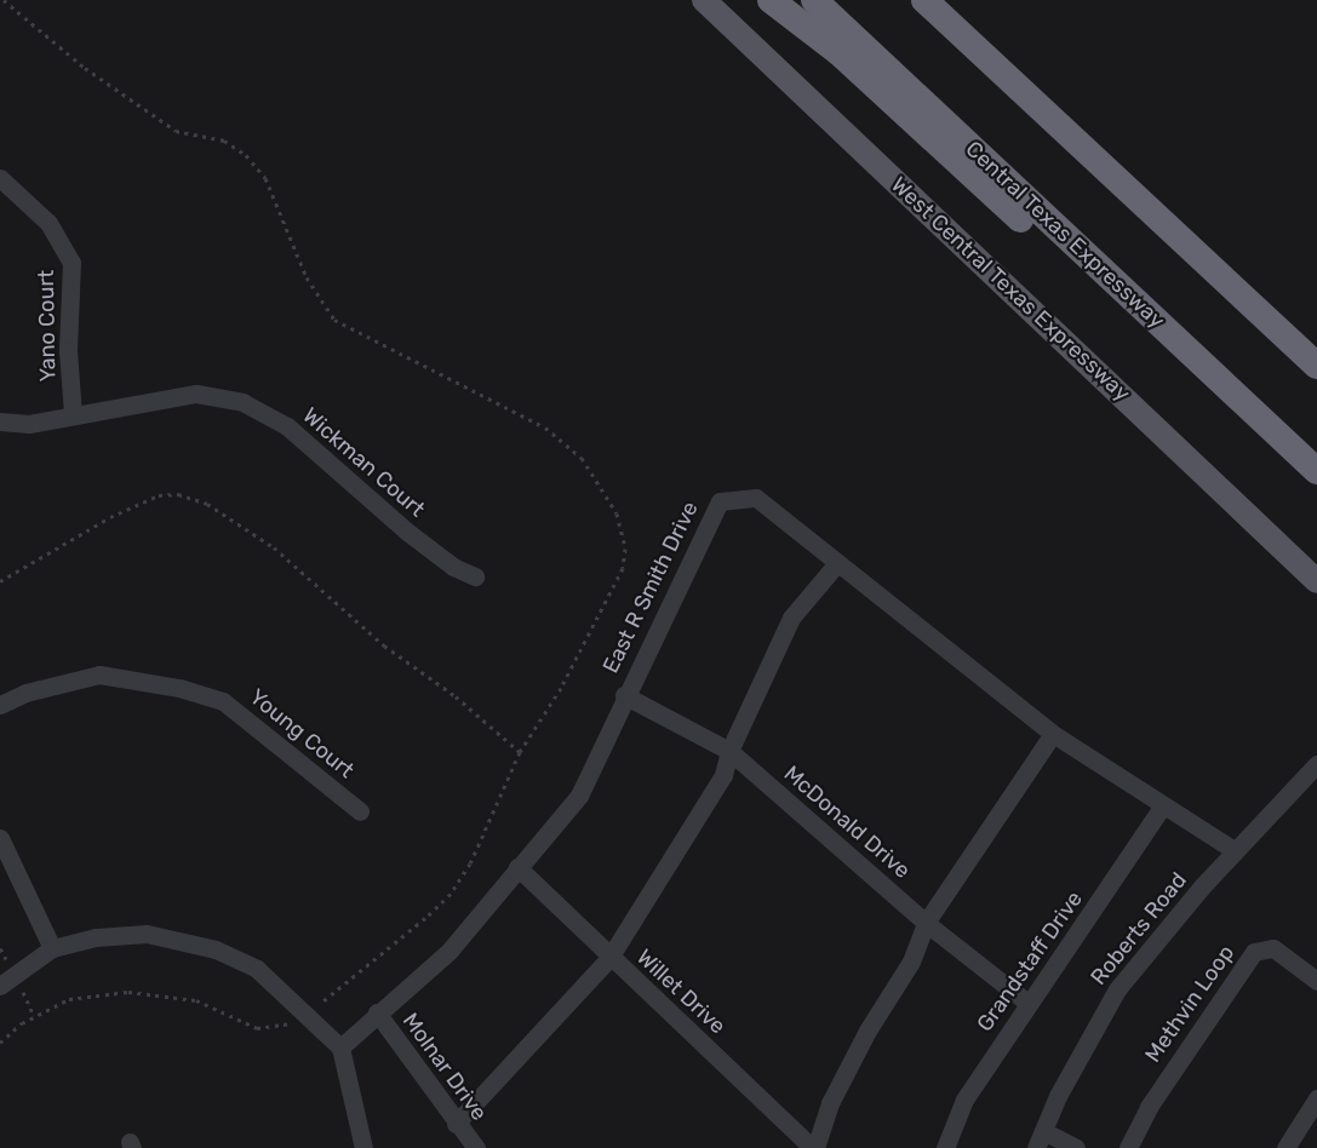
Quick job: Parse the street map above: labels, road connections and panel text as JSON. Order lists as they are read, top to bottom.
{
  "streets": {
    "highway": ["Central Texas Expressway"],
    "main road": ["West Central Texas Expressway"],
    "street": [
      "Yano Court",
      "Wickman Court",
      "East R Smith Drive",
      "Young Court",
      "McDonald Drive",
      "Roberts Road",
      "Grandstaff Drive",
      "Willet Drive",
      "Methvin Loop",
      "Molnar Drive"
    ]
  },
  "crossings": [
    ["Yano Court", "Wickman Court"],
    ["East R Smith Drive", "McDonald Drive"],
    ["East R Smith Drive", "Roberts Road"],
    ["East R Smith Drive", "Grandstaff Drive"],
    ["East R Smith Drive", "Willet Drive"],
    ["East R Smith Drive", "Molnar Drive"],
    ["McDonald Drive", "Grandstaff Drive"]
  ]
}
